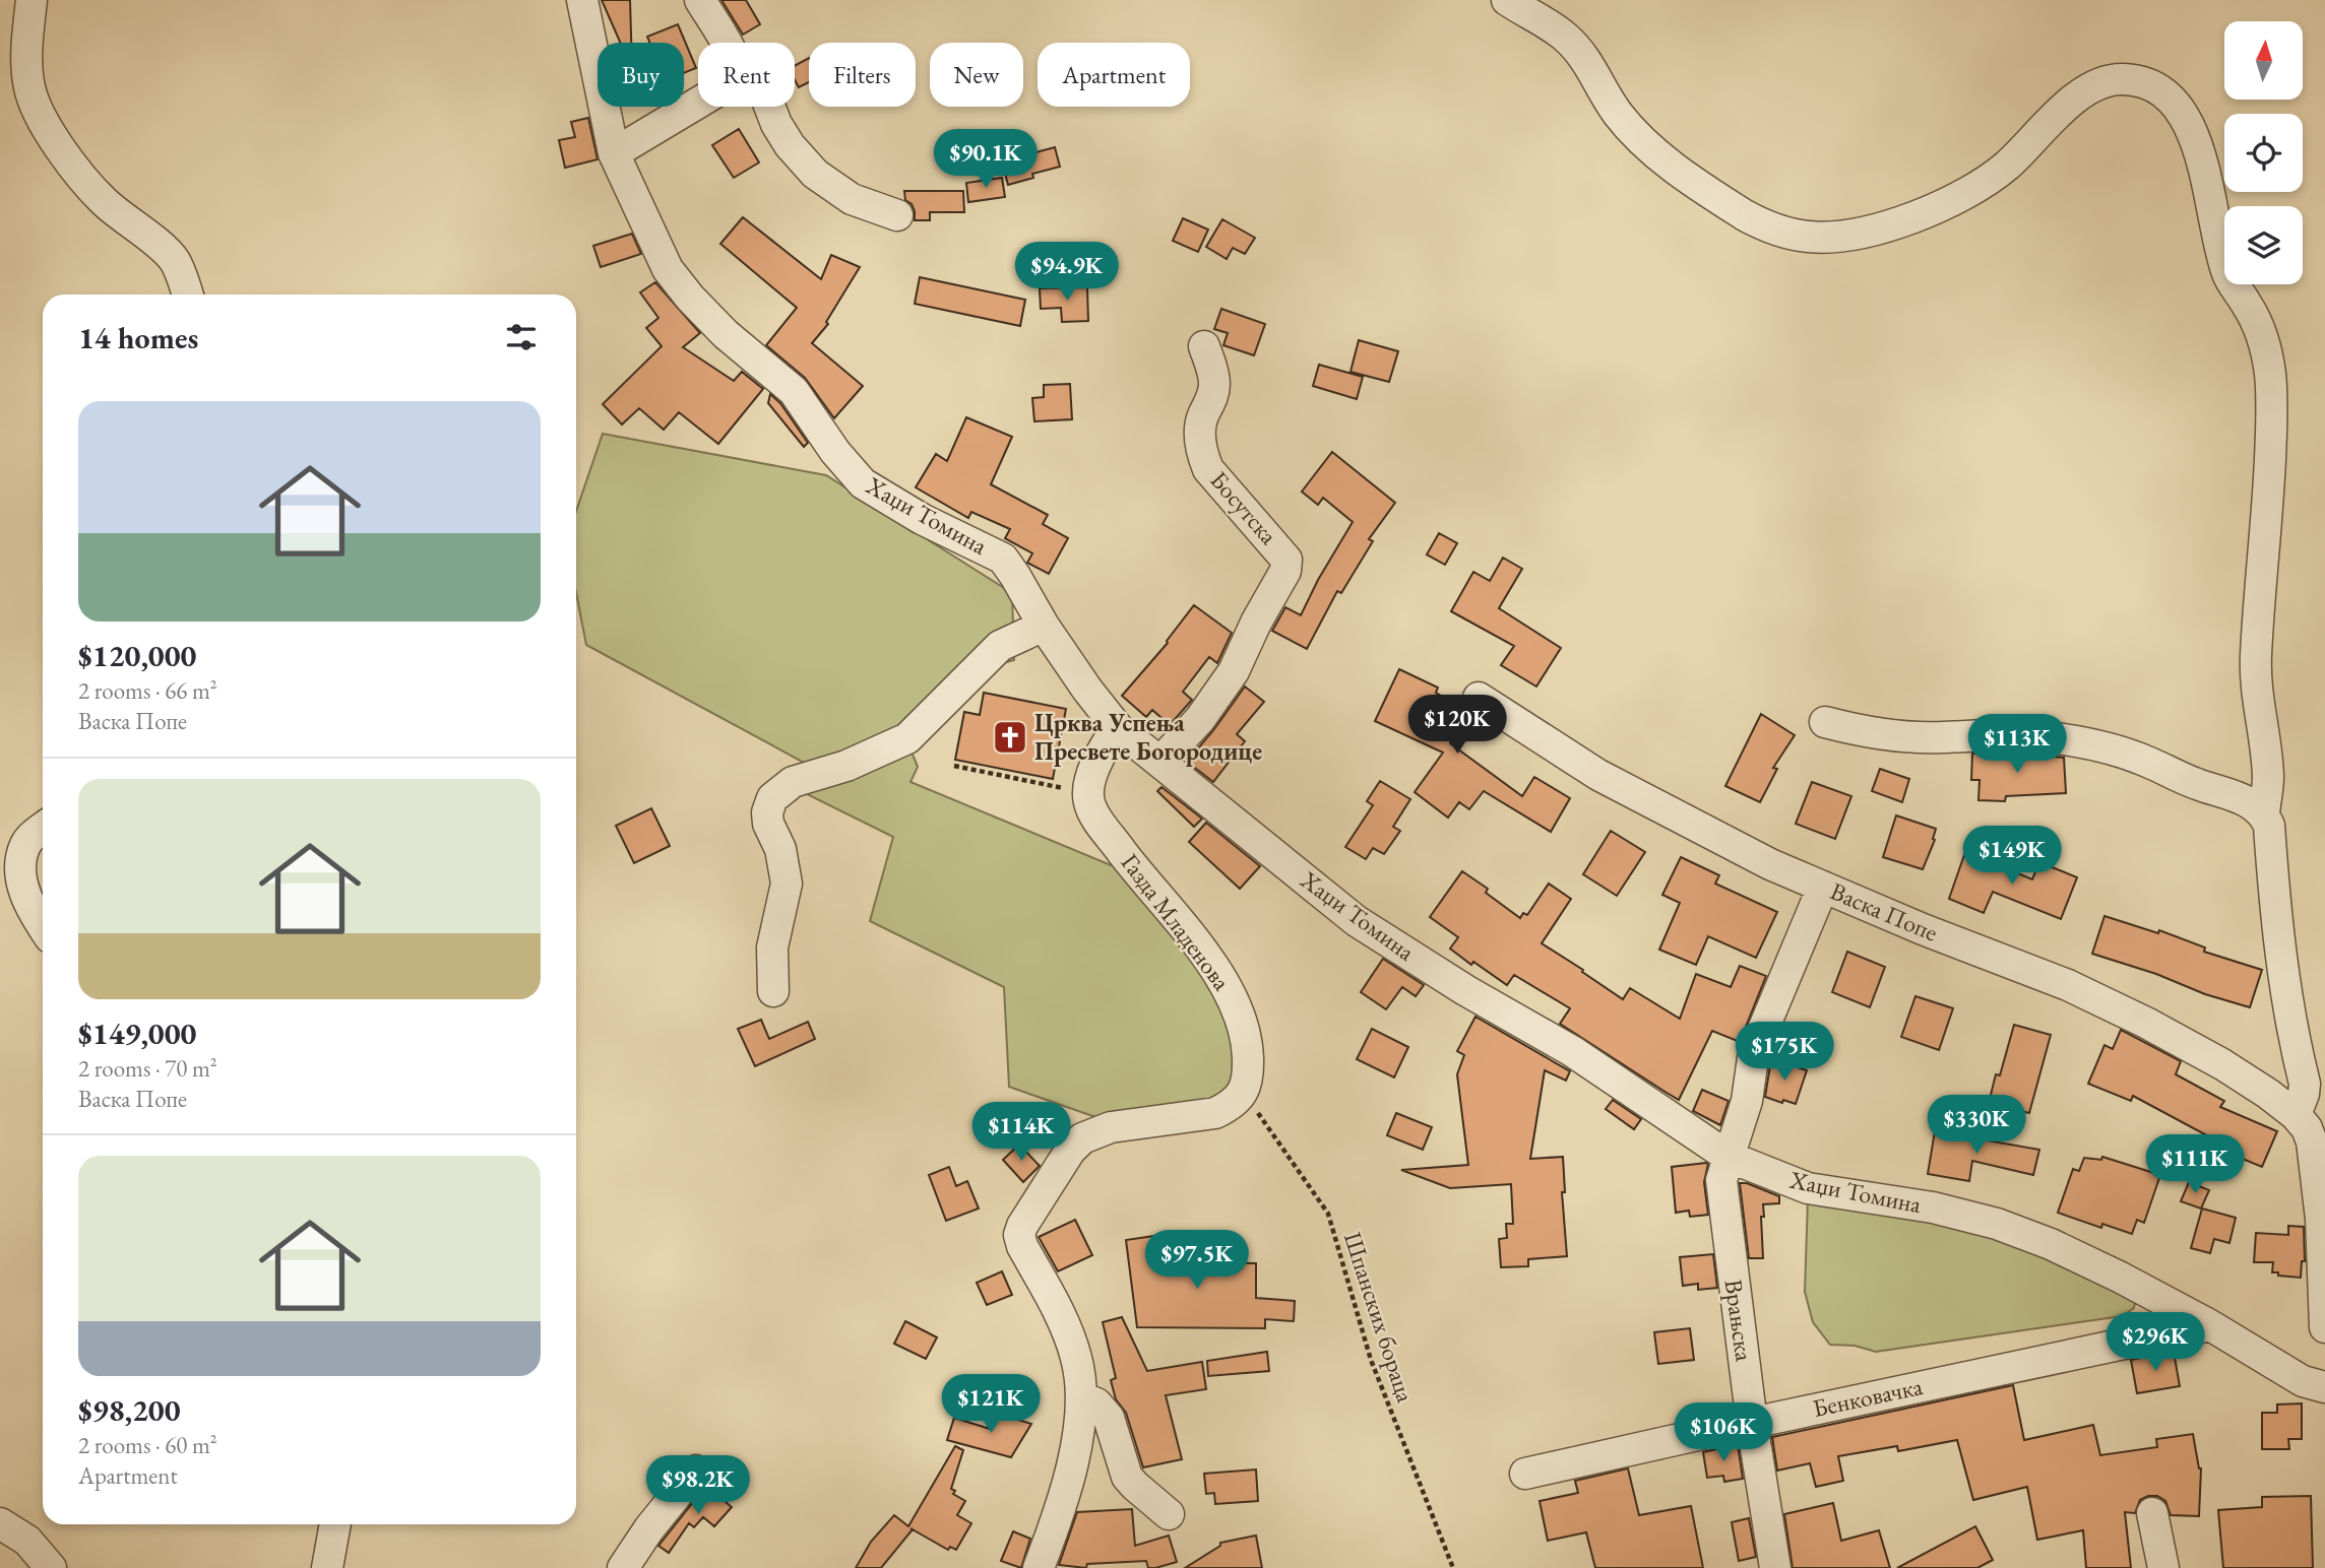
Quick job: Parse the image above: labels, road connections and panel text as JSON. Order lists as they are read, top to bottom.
{
  "streets": {
    "street": [
      "Босутска",
      "Хаџи Томина",
      "Васка Попе",
      "Газда Младенова",
      "Врањска",
      "Бенковачка"
    ],
    "path": ["Шпанских бораца"]
  },
  "crossings": [
    ["Босутска", "Хаџи Томина"],
    ["Хаџи Томина", "Врањска"],
    ["Хаџи Томина", "Бенковачка"],
    ["Васка Попе", "Врањска"],
    ["Газда Младенова", "Шпанских бораца"],
    ["Врањска", "Бенковачка"]
  ],
  "places": {
    "church": ["Црква Успења Пресвете Богородице"]
  },
  "north": "top",
  "page": {
    "chip": [
      "Buy",
      "Rent",
      "Filters",
      "New",
      "Apartment"
    ],
    "price": [
      "$90.1K",
      "$94.9K",
      "$120K",
      "$113K",
      "$149K",
      "$175K",
      "$330K",
      "$114K",
      "$111K",
      "$97.5K",
      "$296K",
      "$121K",
      "$106K",
      "$98.2K"
    ],
    "heading": "14 homes",
    "list": [
      {
        "name": "$120,000",
        "note": "2 rooms · 66 m² · Васка Попе"
      },
      {
        "name": "$149,000",
        "note": "2 rooms · 70 m² · Васка Попе"
      },
      {
        "name": "$98,200",
        "note": "2 rooms · 60 m² · Apartment"
      }
    ]
  }
}
